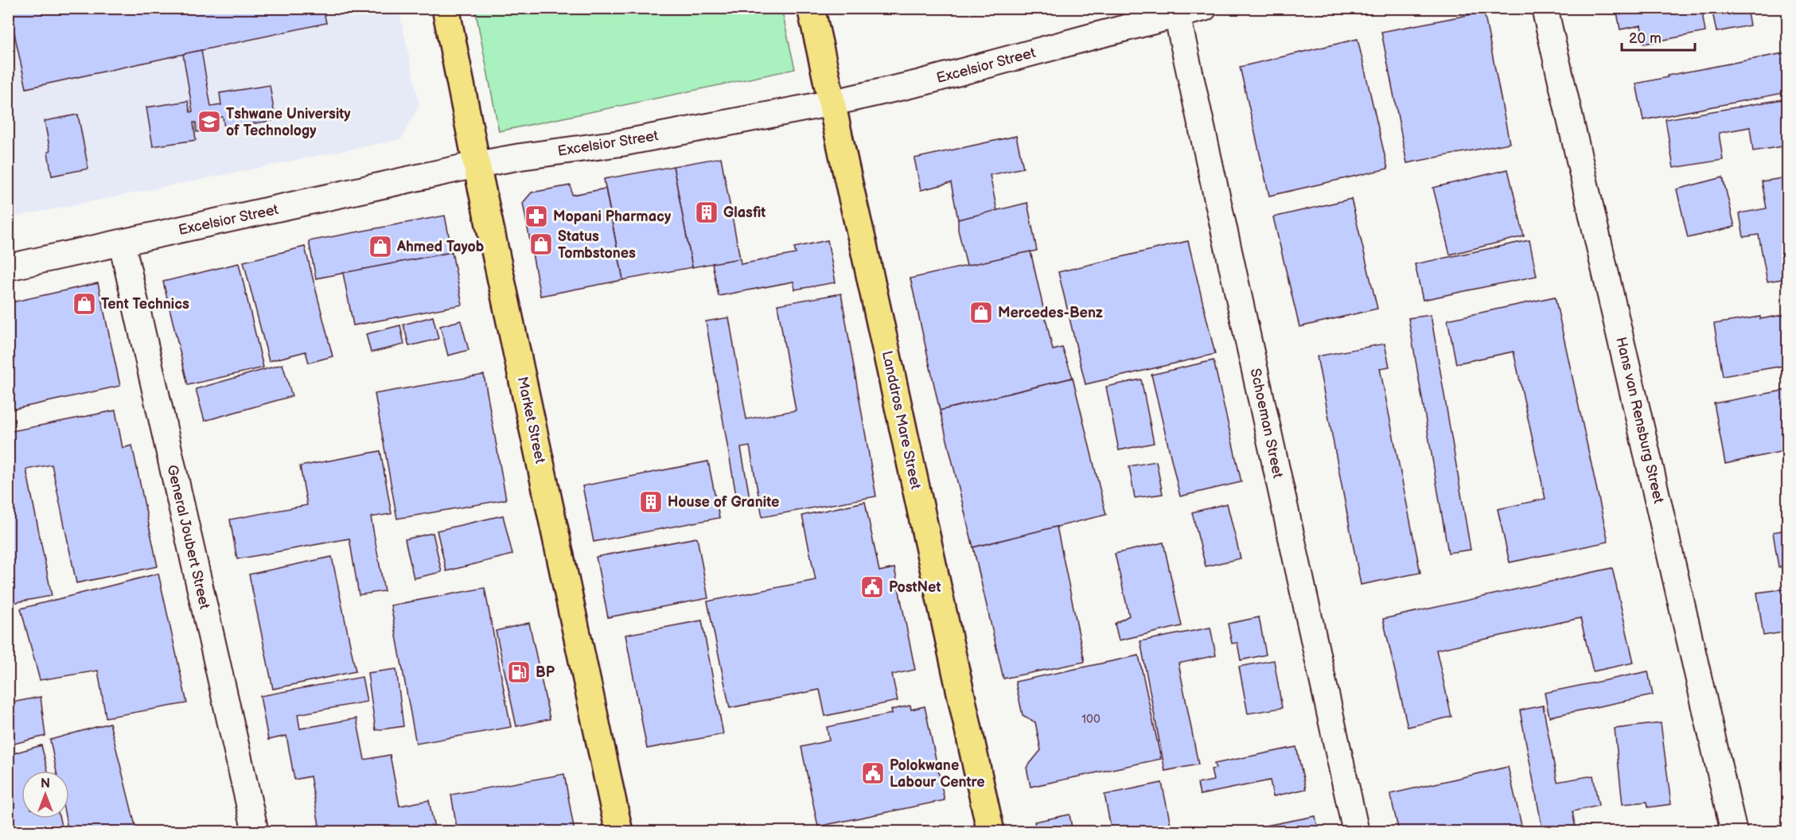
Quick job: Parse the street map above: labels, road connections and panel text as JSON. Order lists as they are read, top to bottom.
{
  "streets": {
    "main road": ["Market Street", "Landdros Mare Street"],
    "street": [
      "Excelsior Street",
      "Hans van Rensburg Street",
      "Schoeman Street",
      "General Joubert Street"
    ]
  },
  "crossings": [
    ["Excelsior Street", "Market Street"],
    ["Excelsior Street", "Landdros Mare Street"],
    ["Excelsior Street", "Schoeman Street"],
    ["Excelsior Street", "General Joubert Street"]
  ],
  "places": {
    "school or university": ["Tshwane University of Technology"],
    "building": ["Glasfit", "House of Granite"],
    "pharmacy": ["Mopani Pharmacy"],
    "shop": [
      "Status Tombstones",
      "Ahmed Tayob",
      "Tent Technics",
      "Mercedes-Benz"
    ],
    "public building": ["PostNet", "Polokwane Labour Centre"],
    "fuel station": ["BP"]
  },
  "house_numbers": ["100"],
  "scale_bar": "20 m",
  "north": "top"
}
